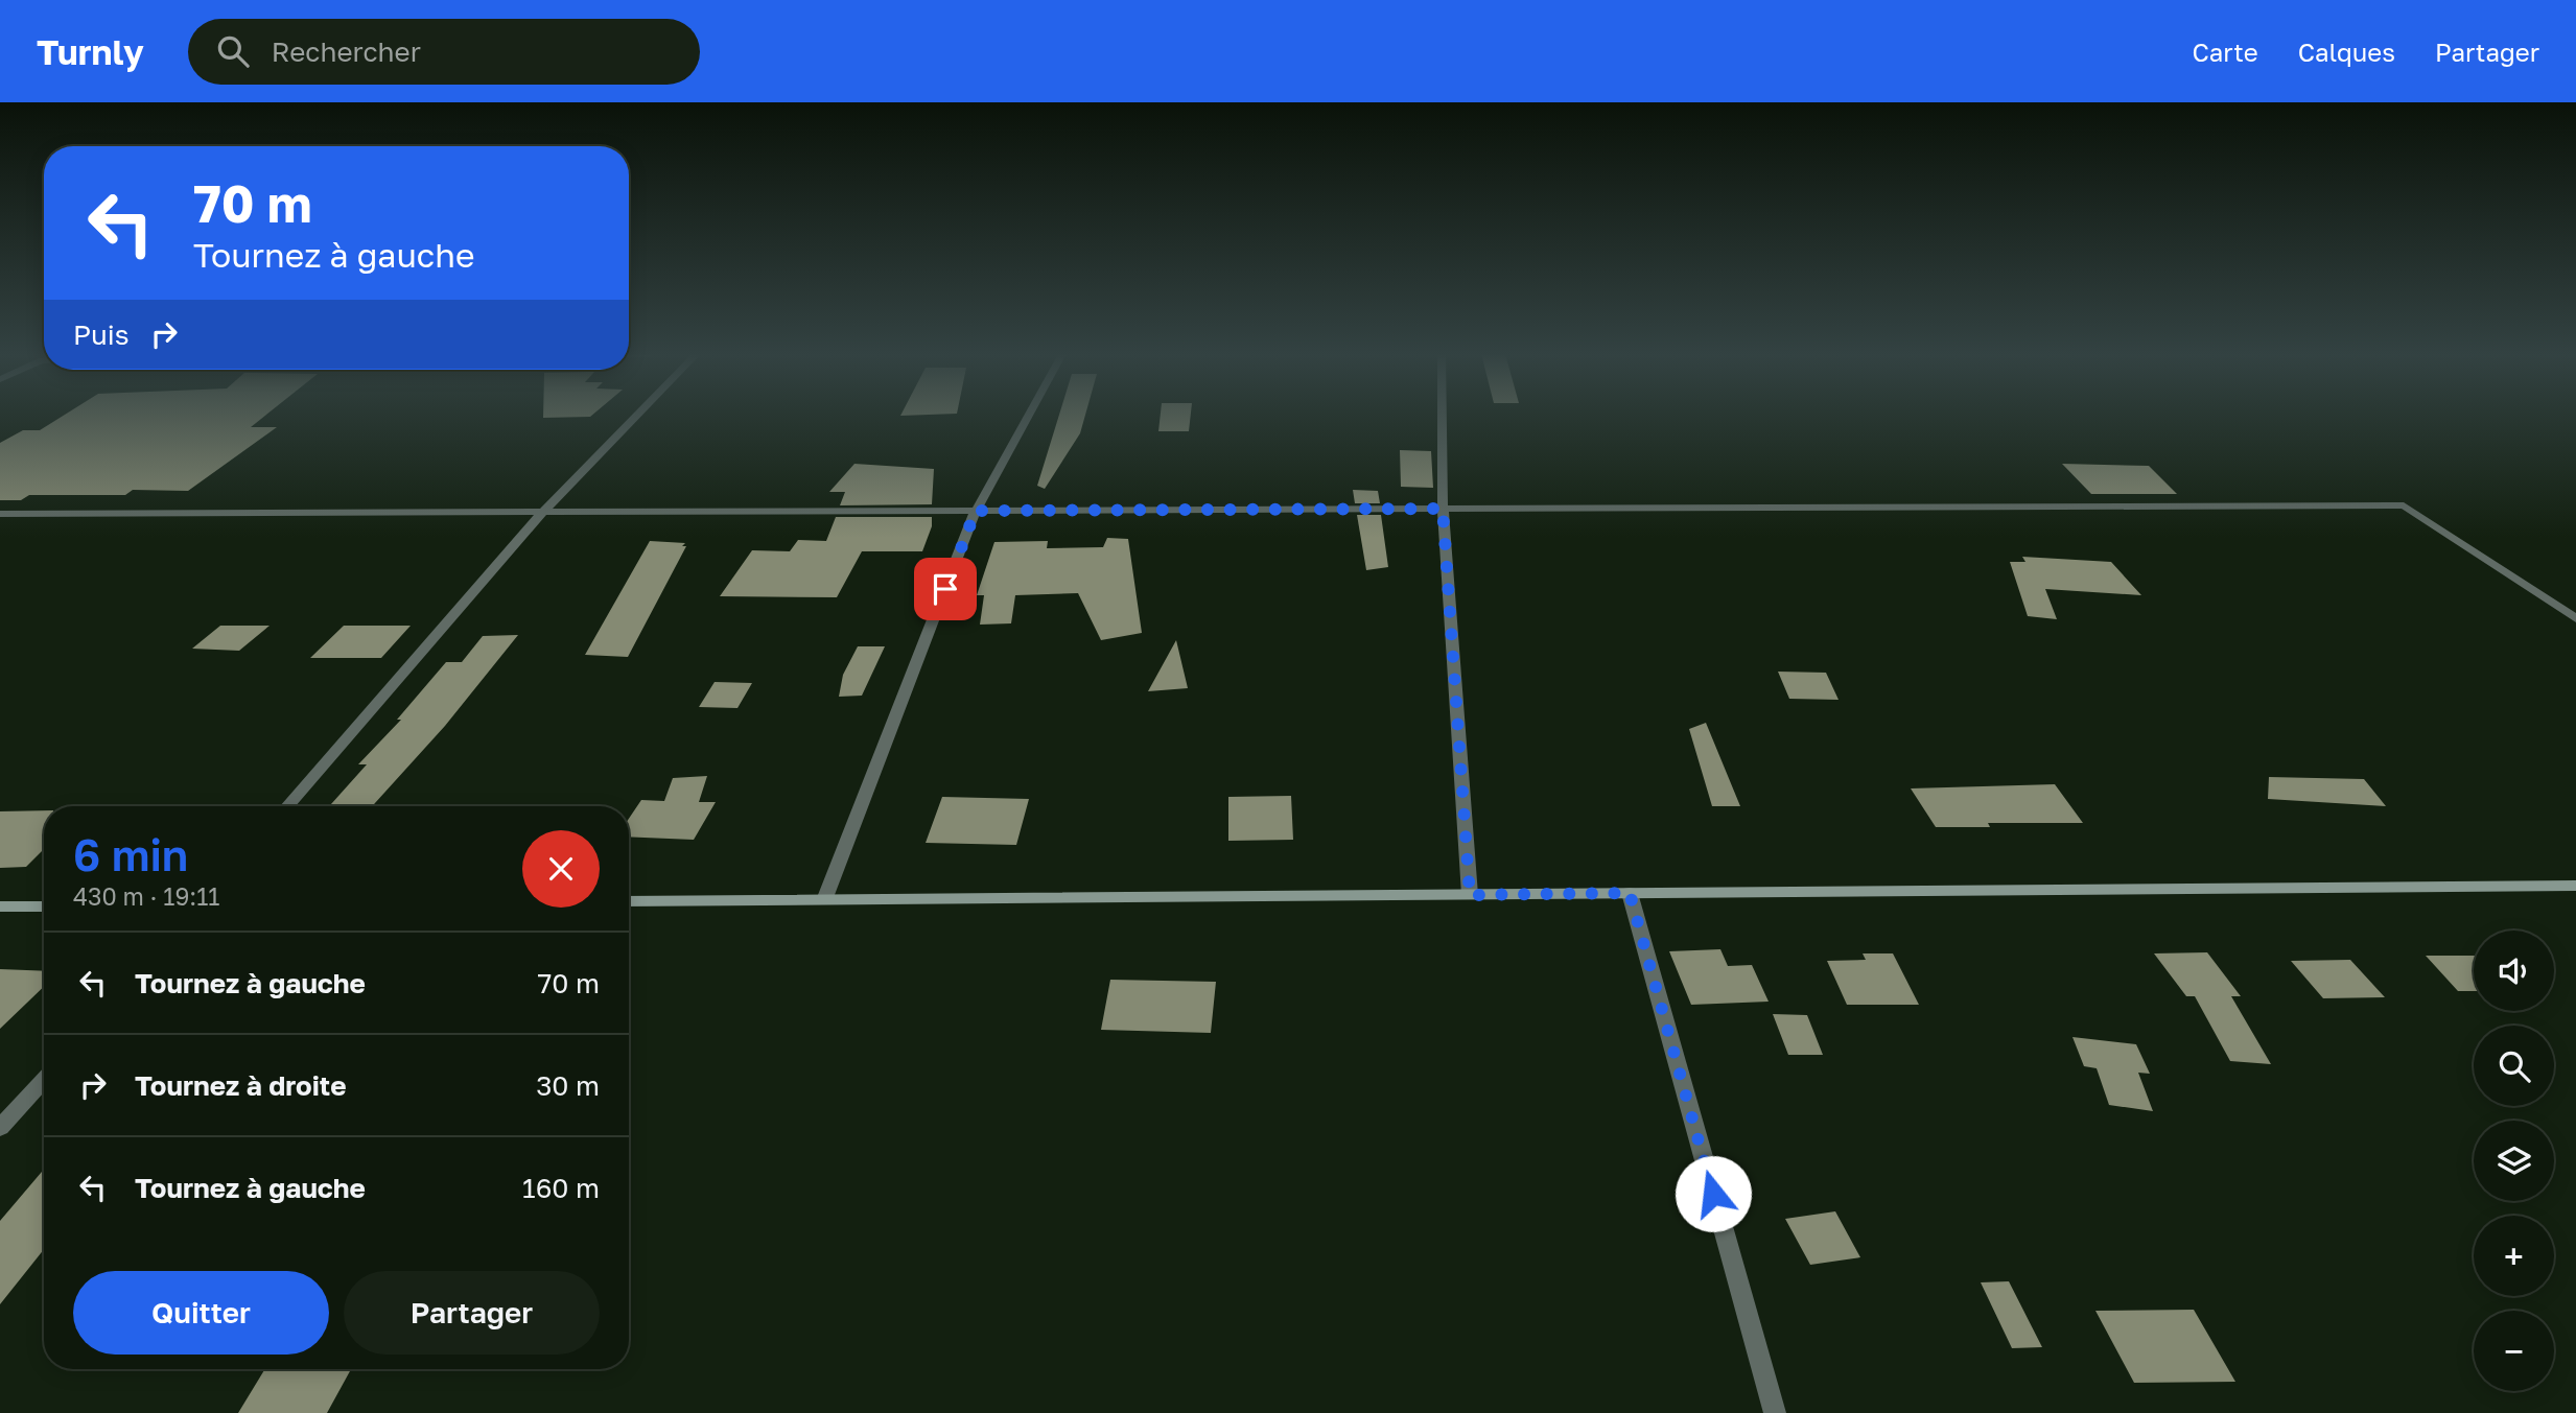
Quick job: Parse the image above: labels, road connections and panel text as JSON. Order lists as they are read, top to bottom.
{
  "page": {
    "header": "Turnly",
    "search": "Rechercher",
    "nav": ["Carte", "Calques", "Partager"],
    "turn": ["70 m", "Tournez à gauche"],
    "then": "Puis",
    "heading": ["6 min", "430 m · 19:11"],
    "map_buttons": ["+", "−"],
    "list": [
      {
        "name": "Tournez à gauche",
        "value": "70 m"
      },
      {
        "name": "Tournez à droite",
        "value": "30 m"
      },
      {
        "name": "Tournez à gauche",
        "value": "160 m"
      }
    ],
    "buttons": ["Quitter", "Partager"]
  }
}
